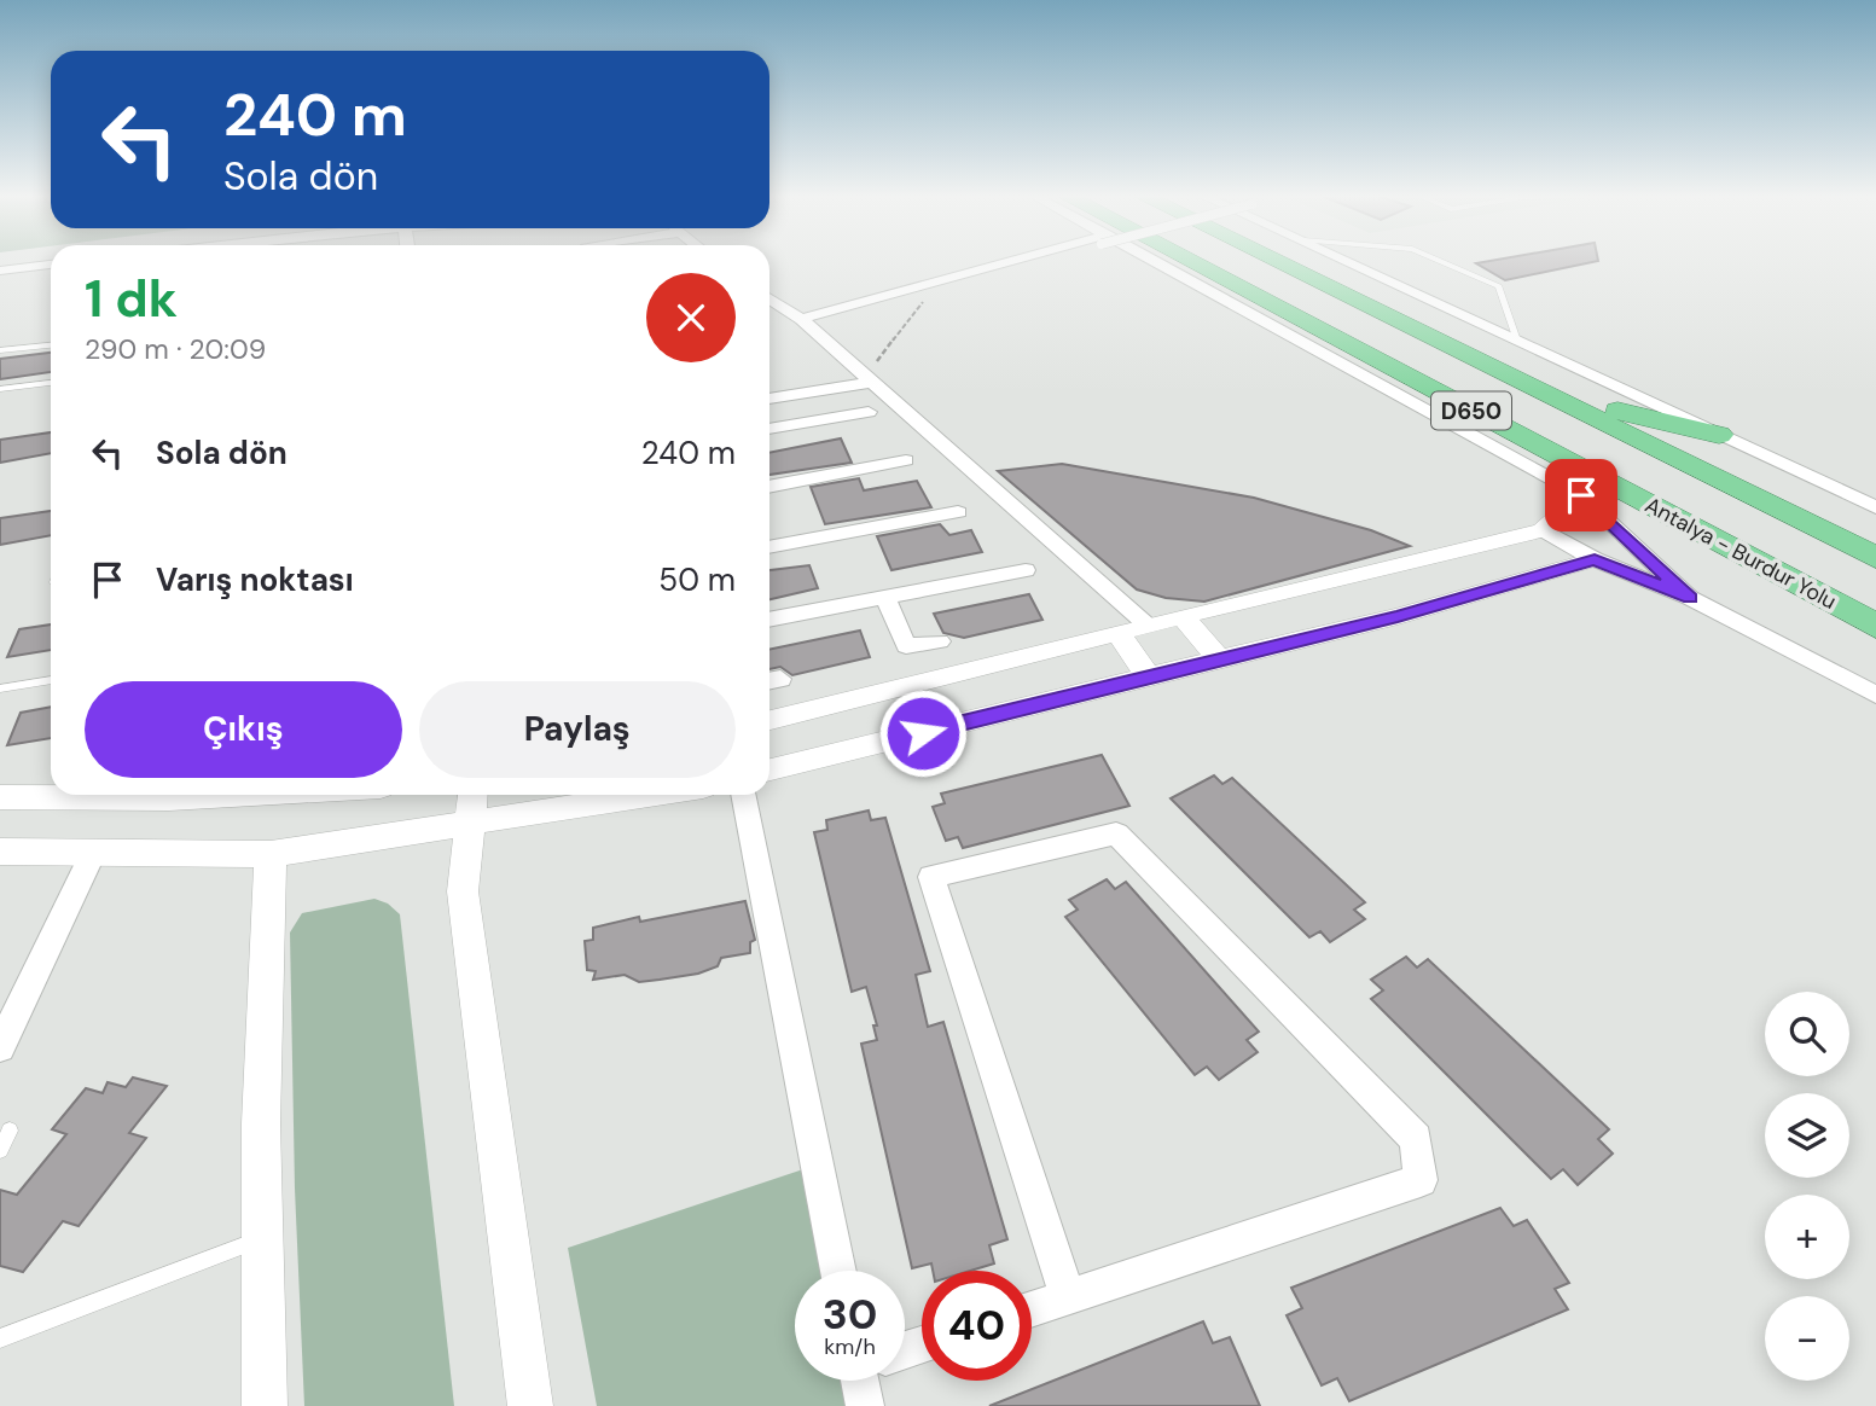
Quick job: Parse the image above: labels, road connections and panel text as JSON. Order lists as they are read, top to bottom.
{
  "streets": {
    "highway": ["D650", "Antalya - Burdur Yolu"]
  },
  "page": {
    "turn": ["240 m", "Sola dön"],
    "heading": ["1 dk", "290 m · 20:09"],
    "list": [
      {
        "name": "Sola dön",
        "value": "240 m"
      },
      {
        "name": "Varış noktası",
        "value": "50 m"
      }
    ],
    "buttons": ["Çıkış", "Paylaş"],
    "map_buttons": ["+", "−"],
    "speed": "30 km/h",
    "limit": "40"
  }
}
